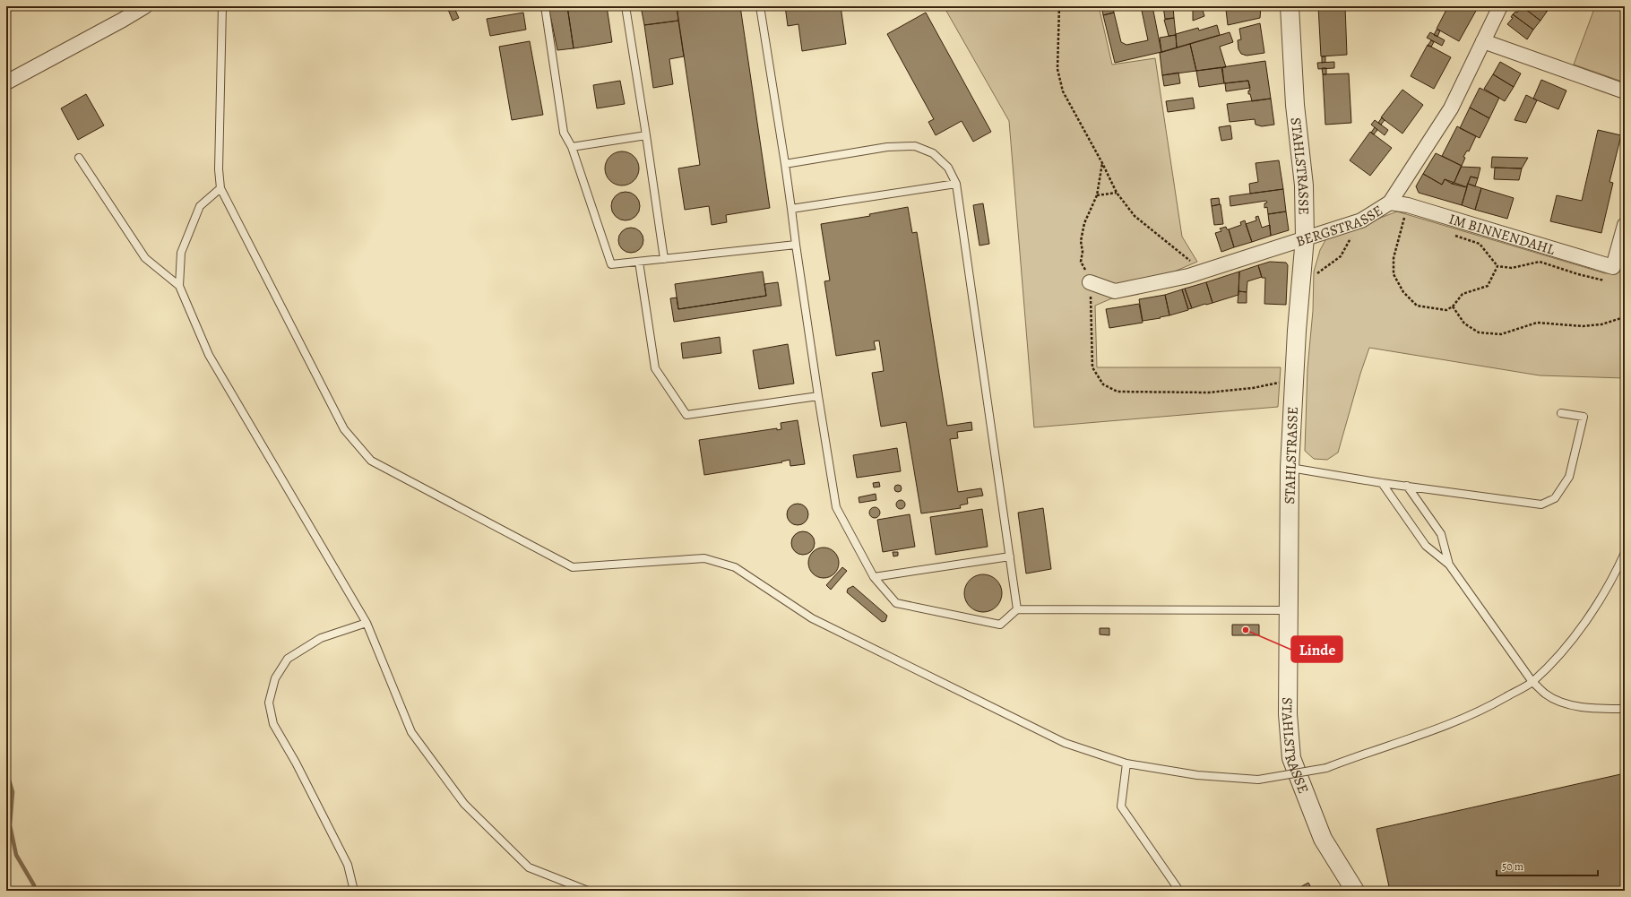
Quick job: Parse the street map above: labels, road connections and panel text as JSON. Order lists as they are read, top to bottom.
{
  "streets": {
    "street": ["STAHLSTRASSE", "BERGSTRASSE", "IM BINNENDAHL"]
  },
  "crossings": [
    ["STAHLSTRASSE", "BERGSTRASSE"],
    ["BERGSTRASSE", "IM BINNENDAHL"]
  ],
  "places": ["Linde"],
  "scale_bar": "50 m"
}
